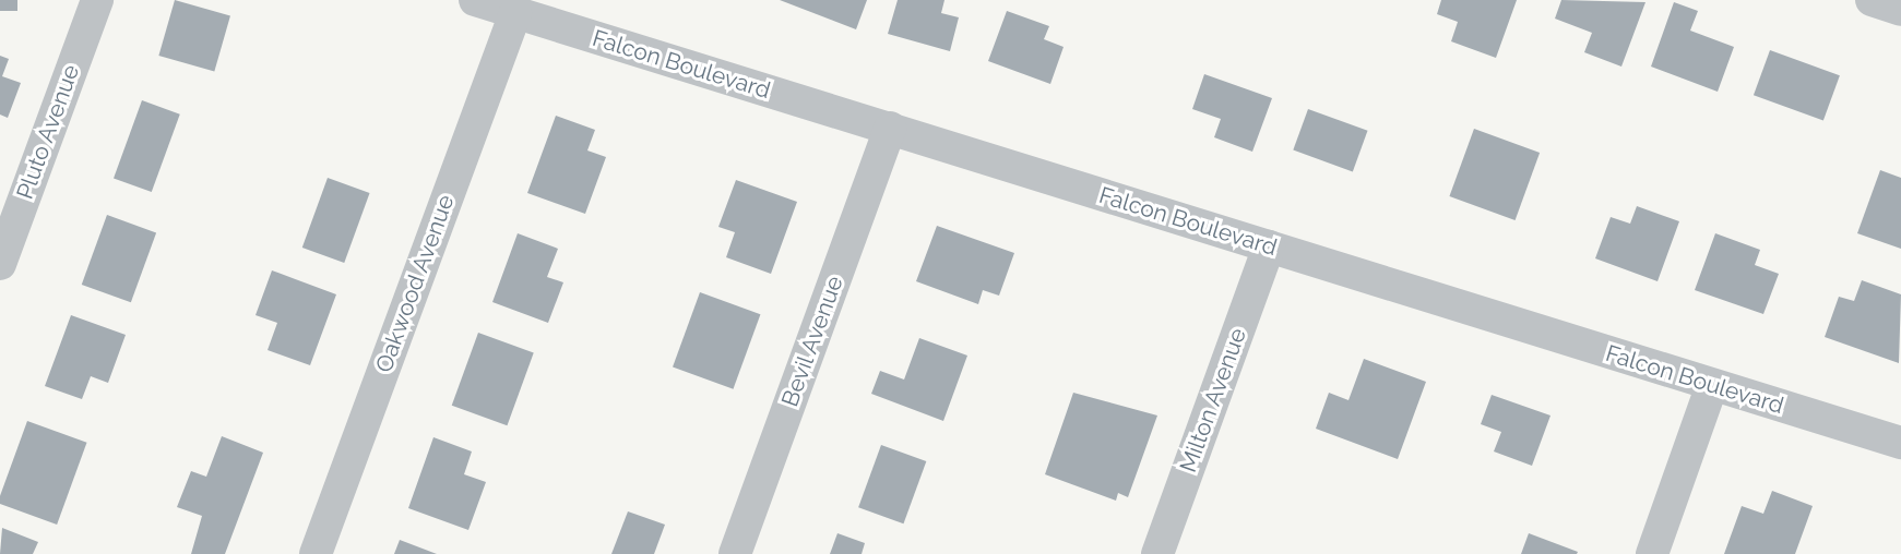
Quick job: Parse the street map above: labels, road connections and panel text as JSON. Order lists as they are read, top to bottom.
{
  "streets": {
    "street": [
      "Falcon Boulevard",
      "Pluto Avenue",
      "Oakwood Avenue",
      "Bevil Avenue",
      "Milton Avenue"
    ]
  },
  "crossings": [
    ["Falcon Boulevard", "Oakwood Avenue"],
    ["Falcon Boulevard", "Bevil Avenue"],
    ["Falcon Boulevard", "Milton Avenue"]
  ]
}
